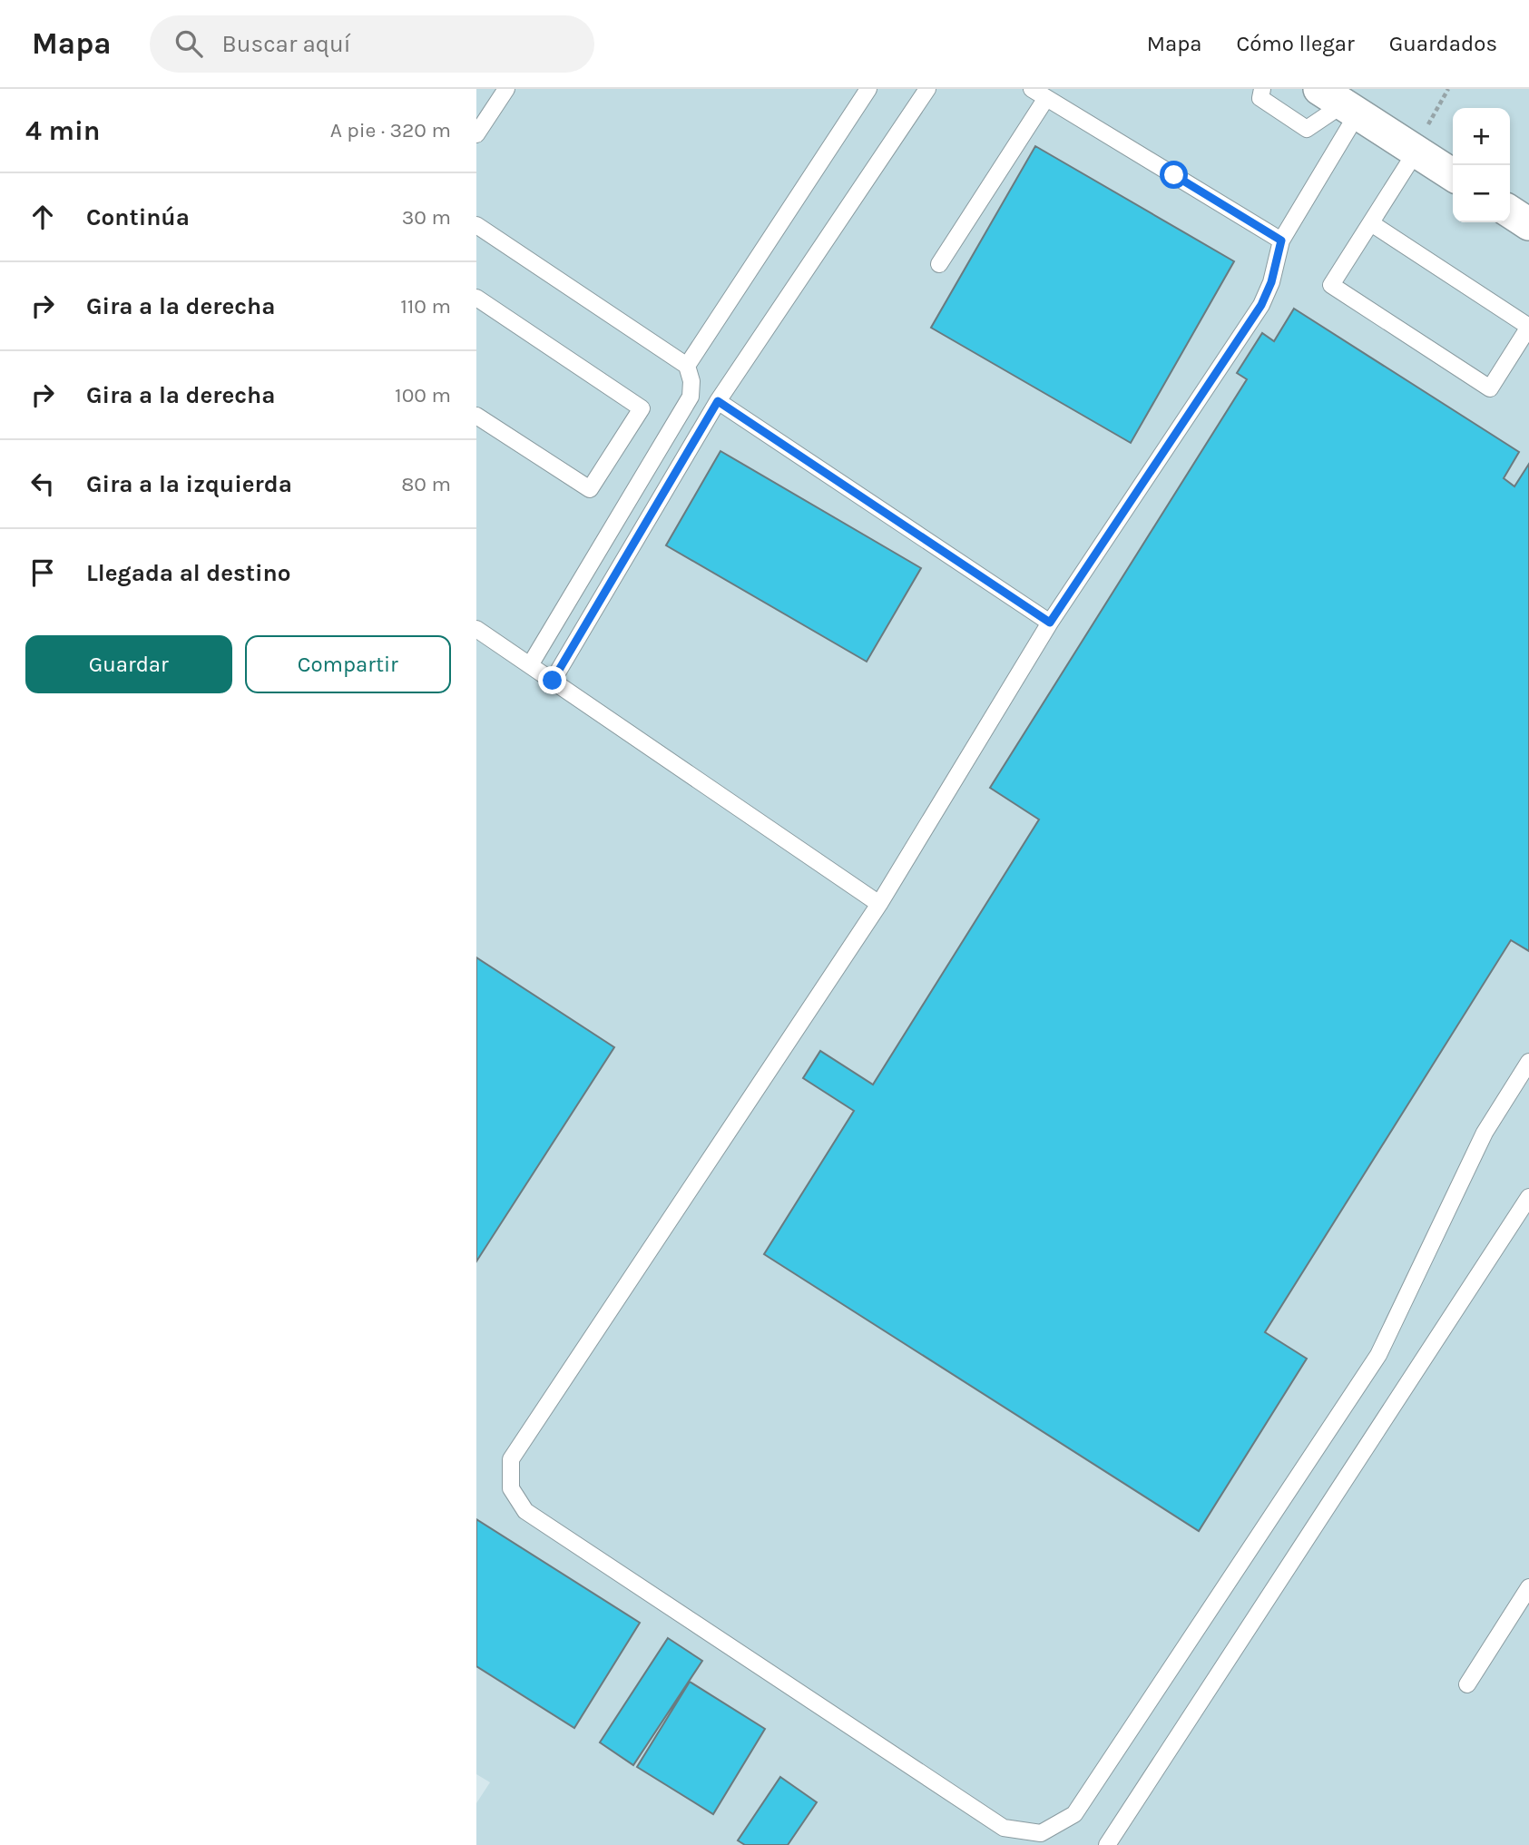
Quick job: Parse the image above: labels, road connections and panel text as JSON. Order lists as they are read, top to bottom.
{
  "page": {
    "header": "Mapa",
    "search": "Buscar aquí",
    "nav": ["Mapa", "Cómo llegar", "Guardados"],
    "heading": ["4 min", "A pie · 320 m"],
    "map_buttons": ["+", "−"],
    "list": [
      ["Continúa", "30 m"],
      ["Gira a la derecha", "110 m"],
      ["Gira a la derecha", "100 m"],
      ["Gira a la izquierda", "80 m"],
      "Llegada al destino"
    ],
    "buttons": ["Guardar", "Compartir"]
  }
}
